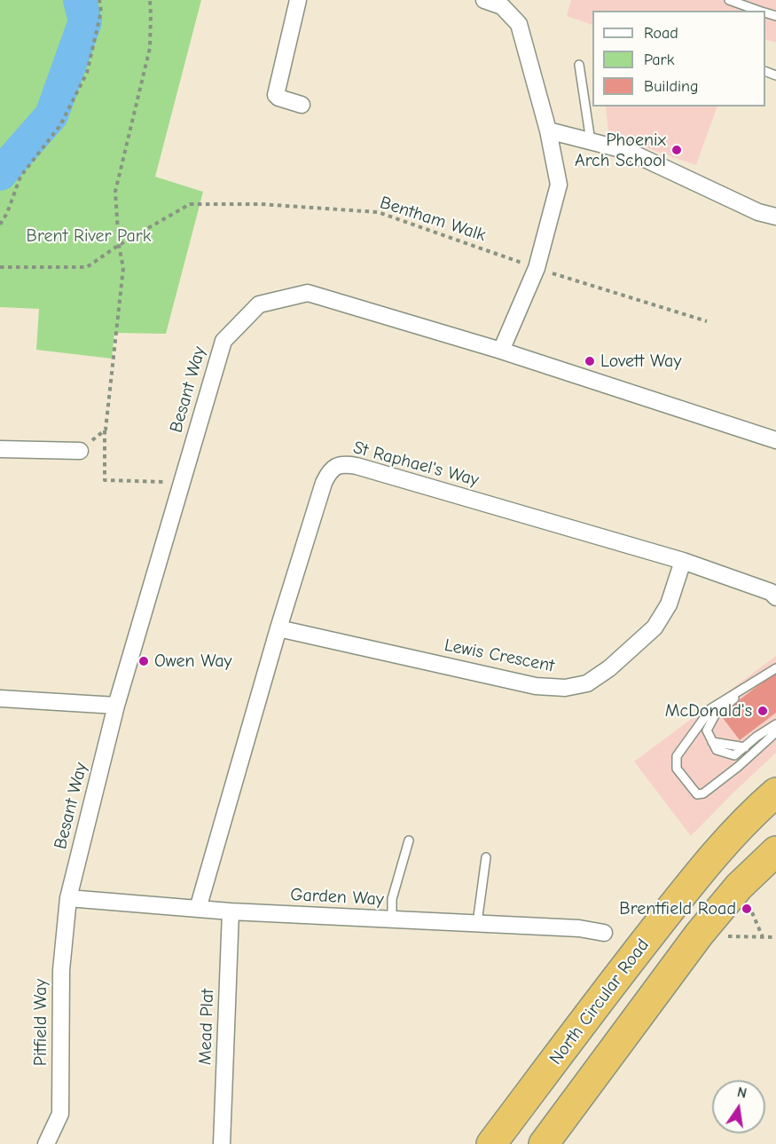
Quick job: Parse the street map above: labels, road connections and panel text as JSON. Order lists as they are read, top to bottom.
{
  "streets": {
    "highway": ["North Circular Road"],
    "street": [
      "Besant Way",
      "St Raphael's Way",
      "Lewis Crescent",
      "Garden Way",
      "Pitfield Way",
      "Mead Plat"
    ],
    "path": ["Bentham Walk"]
  },
  "crossings": [
    ["Besant Way", "Garden Way"],
    ["Besant Way", "Pitfield Way"],
    ["St Raphael's Way", "Lewis Crescent"],
    ["St Raphael's Way", "Garden Way"],
    ["Garden Way", "Pitfield Way"],
    ["Garden Way", "Mead Plat"]
  ],
  "parks": ["Brent River Park"],
  "places": [
    "Phoenix Arch School",
    "Lovett Way",
    "Owen Way",
    "McDonald's",
    "Brentfield Road"
  ],
  "legend": ["Road", "Park", "Building"],
  "north": "top"
}
